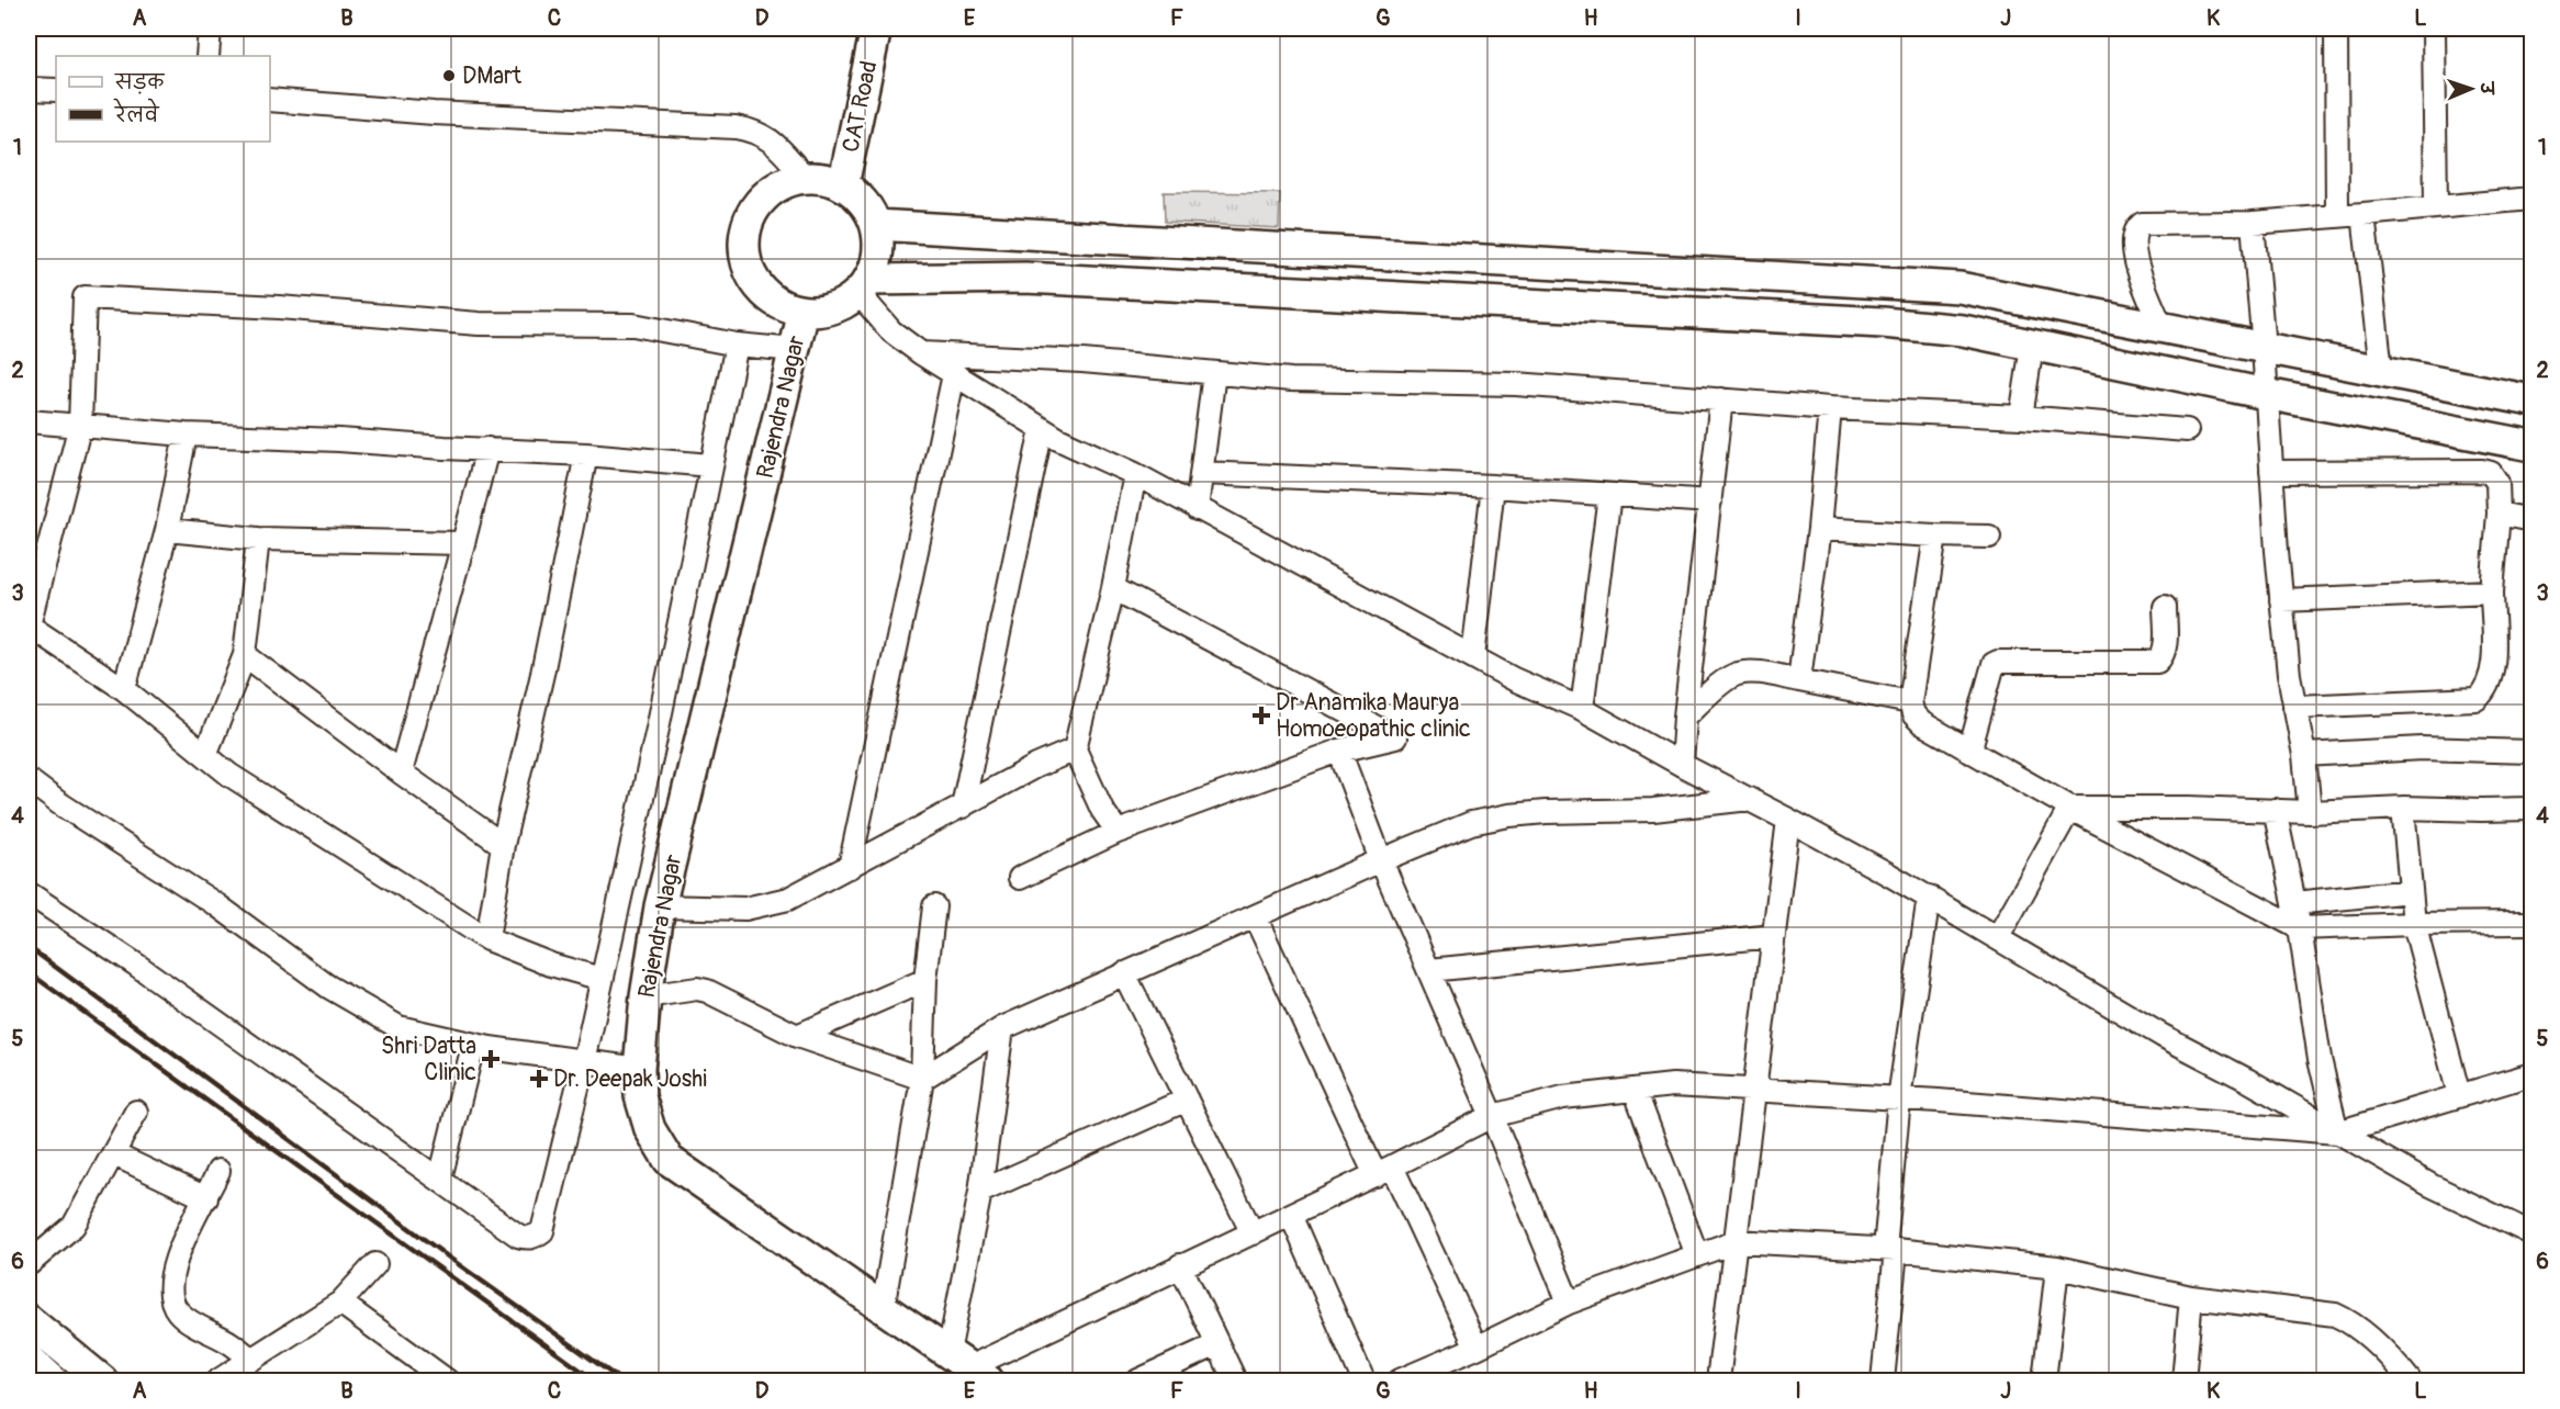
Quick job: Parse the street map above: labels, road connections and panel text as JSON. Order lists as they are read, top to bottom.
{
  "streets": {
    "main road": ["CAT Road", "Rajendra Nagar"]
  },
  "crossings": [
    ["CAT Road", "Rajendra Nagar"]
  ],
  "places": {
    "other": ["DMart"],
    "health": ["Dr Anamika Maurya Homoeopathic clinic", "Shri Datta Clinic", "Dr. Deepak Joshi"]
  },
  "legend": ["सड़क", "रेलवे"],
  "north": "right",
  "grid": {
    "columns": [
      "A",
      "B",
      "C",
      "D",
      "E",
      "F",
      "G",
      "H",
      "I",
      "J",
      "K",
      "L"
    ],
    "rows": [
      "1",
      "2",
      "3",
      "4",
      "5",
      "6"
    ]
  }
}
